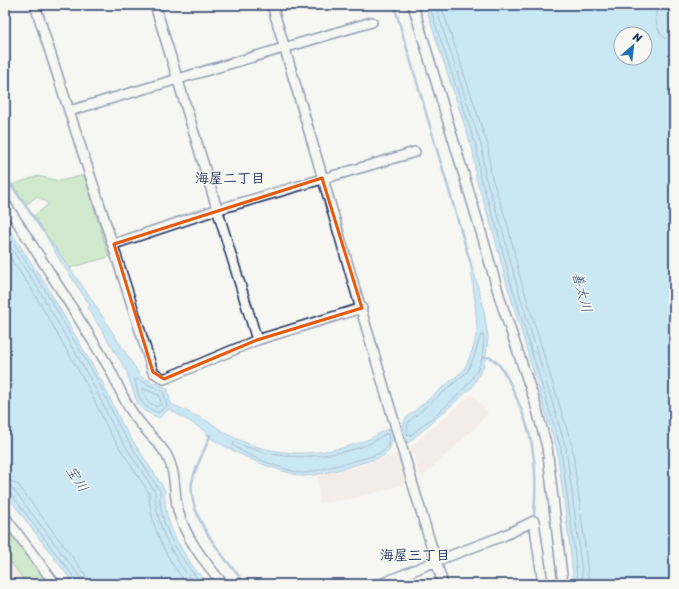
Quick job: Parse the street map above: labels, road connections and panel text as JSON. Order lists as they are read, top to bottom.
{
  "districts": ["海屋二丁目", "海屋三丁目"],
  "water": ["善太川", "宝川"],
  "north": "top right"
}
